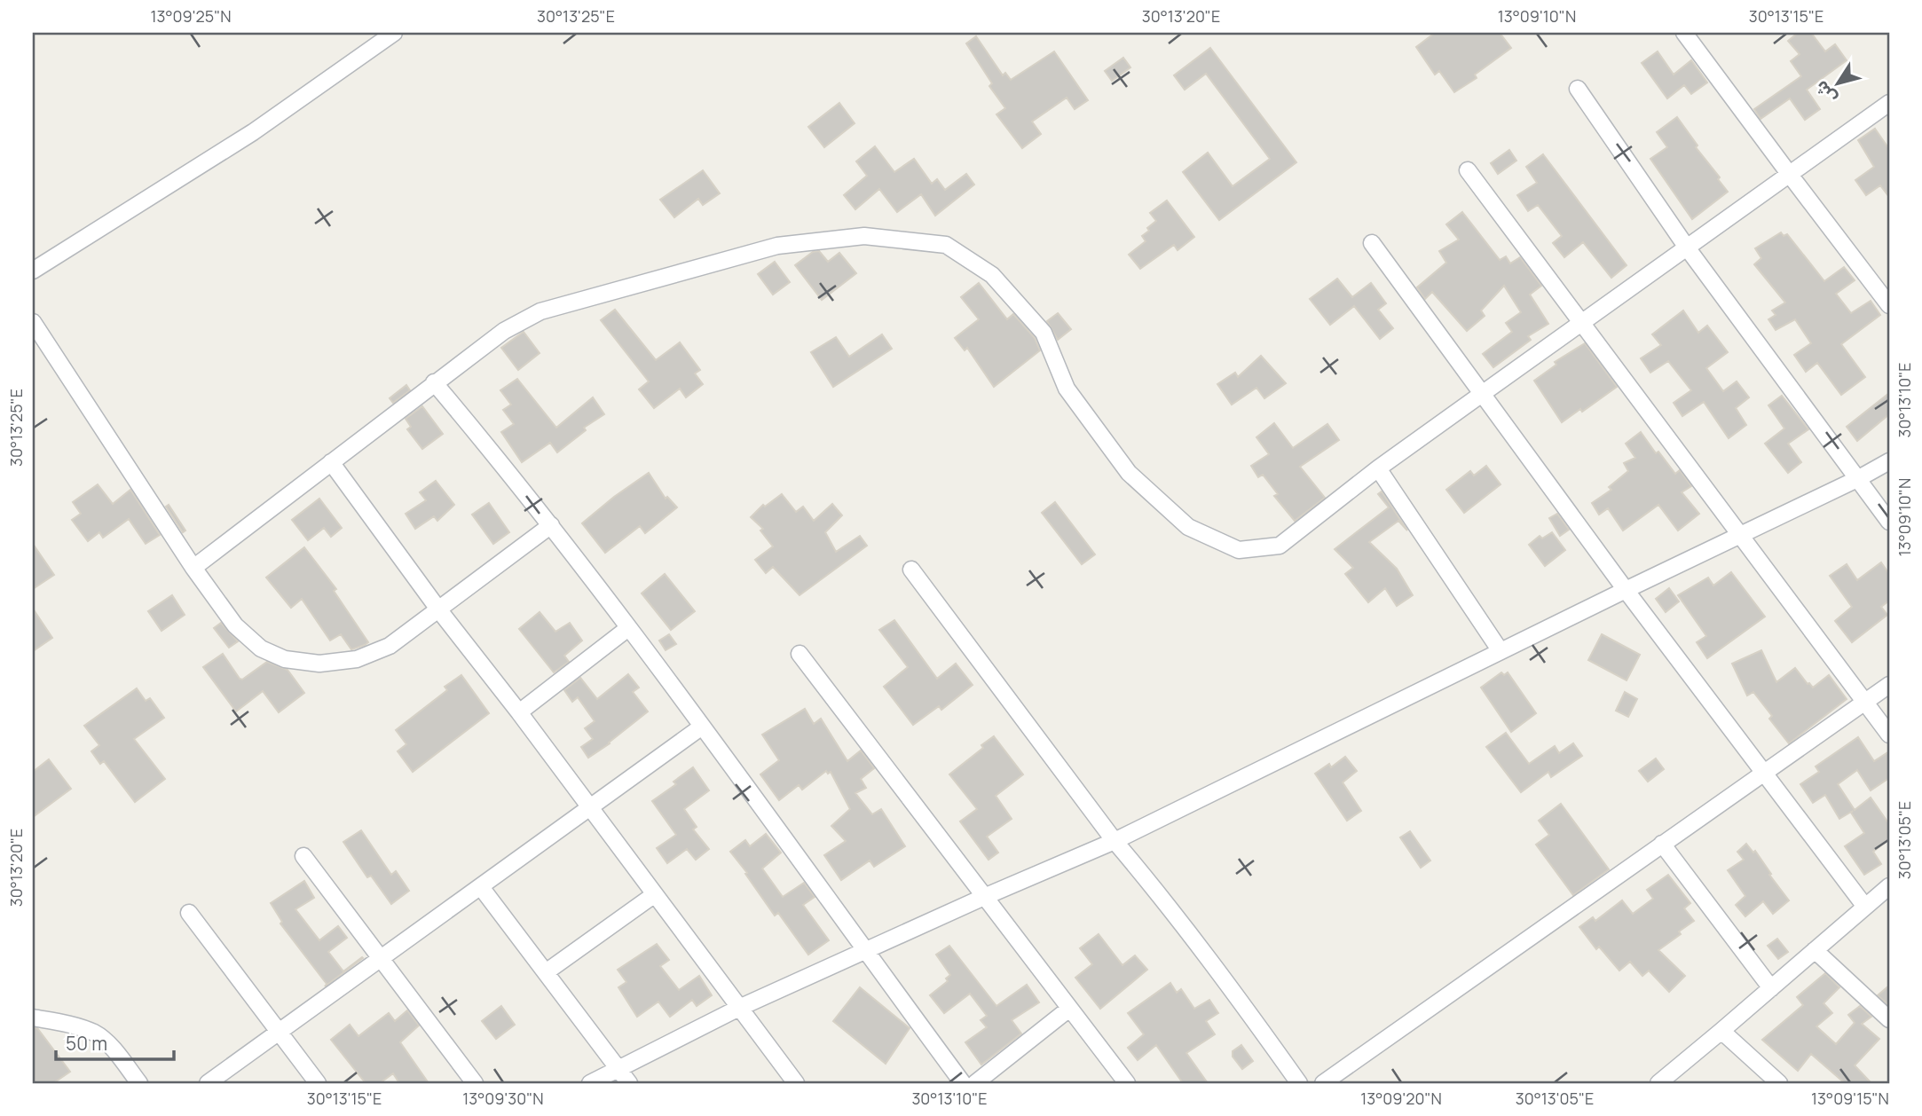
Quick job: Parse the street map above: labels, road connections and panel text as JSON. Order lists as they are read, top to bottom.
{
  "scale_bar": "50 m",
  "north": "bottom left",
  "coordinates": [
    "13°09'25\"N",
    "30°13'25\"E",
    "30°13'20\"E",
    "13°09'10\"N",
    "30°13'15\"E",
    "30°13'10\"E",
    "30°13'05\"E",
    "13°09'30\"N",
    "13°09'20\"N",
    "13°09'15\"N"
  ]
}
